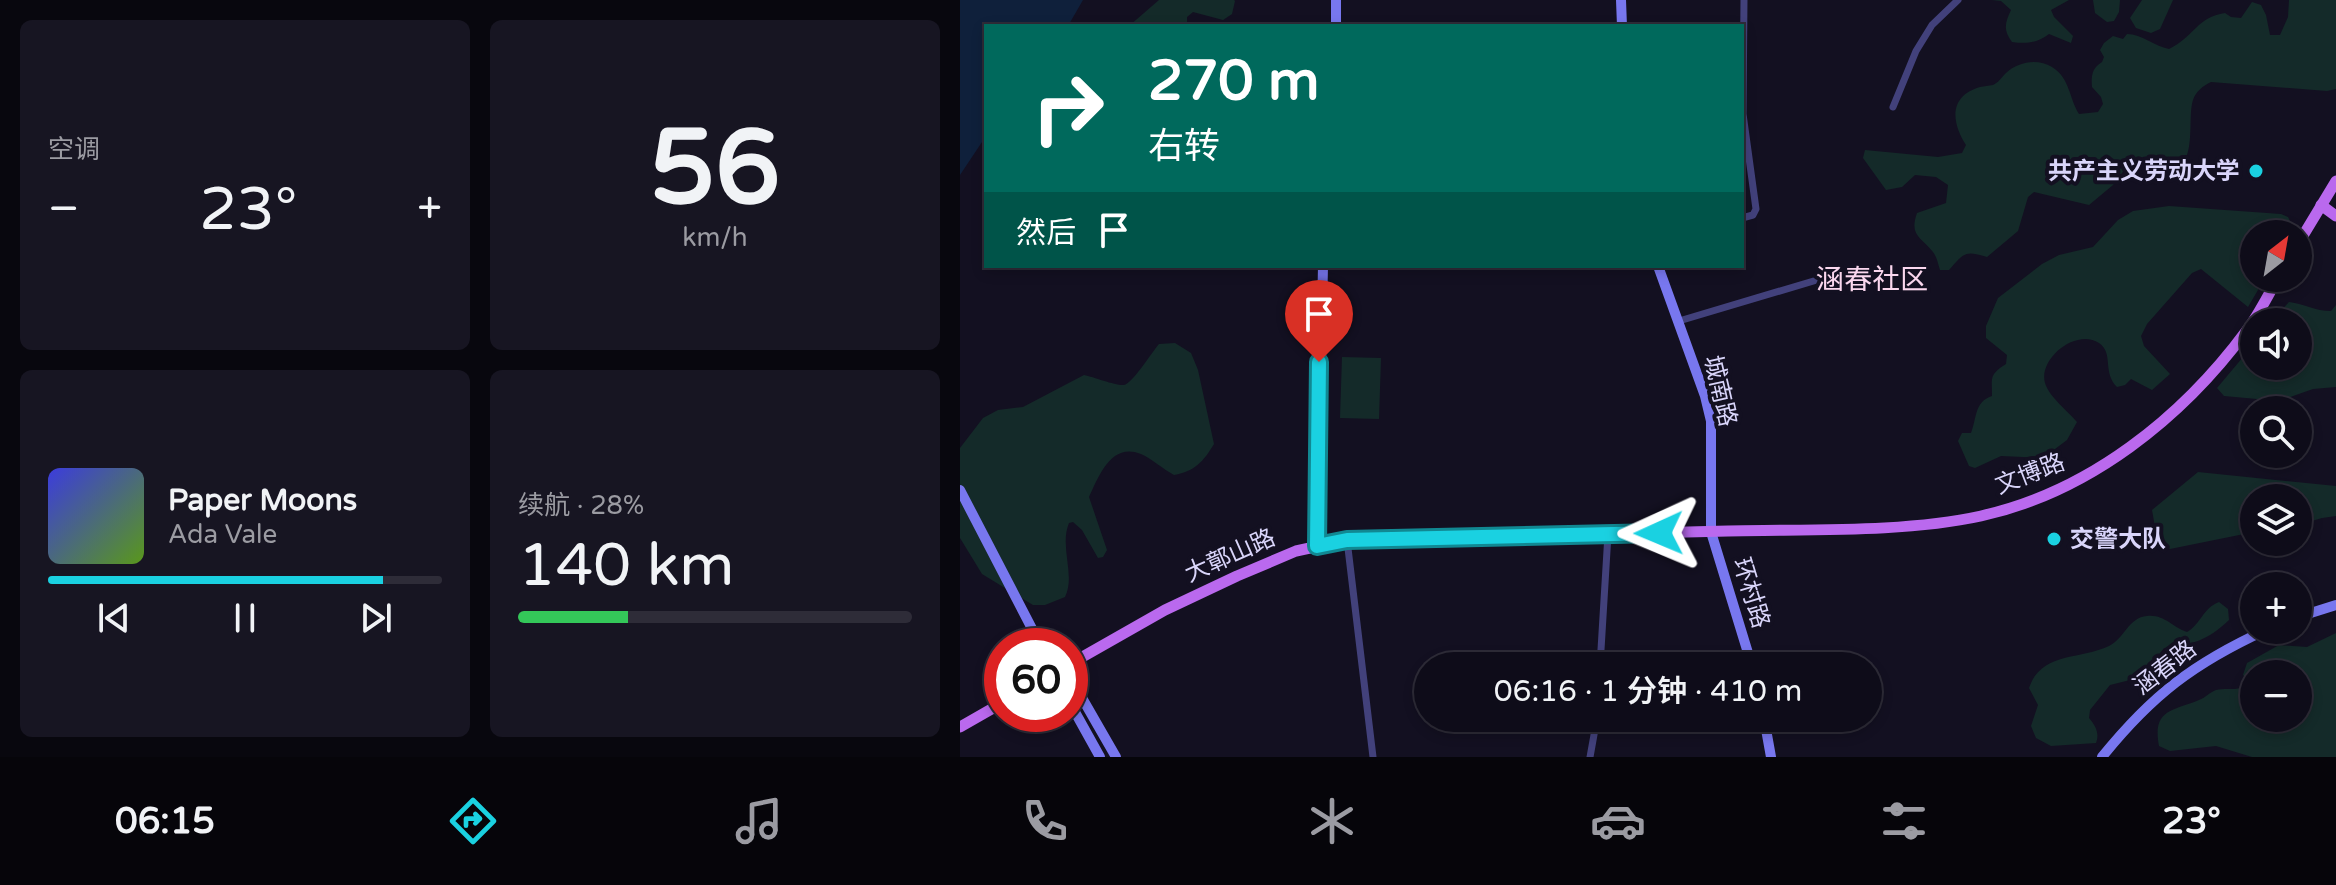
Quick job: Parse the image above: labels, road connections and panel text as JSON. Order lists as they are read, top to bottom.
{
  "streets": {
    "main road": ["文博路", "大鄣山路"],
    "street": ["城南路", "环村路", "涵春路"]
  },
  "crossings": [
    ["城南路", "文博路"],
    ["城南路", "大鄣山路"],
    ["城南路", "环村路"],
    ["文博路", "大鄣山路"],
    ["文博路", "环村路"],
    ["大鄣山路", "环村路"]
  ],
  "districts": ["涵春社区"],
  "places": ["共产主义劳动大学", "交警大队"],
  "north": "top right",
  "page": {
    "tile": [
      "空调",
      ["56", "km/h"],
      ["续航 · 28%", "140 km"]
    ],
    "turn": ["270 m", "右转"],
    "heat": ["−", "23°", "+"],
    "then": "然后",
    "map_buttons": ["+", "−"],
    "song": ["Paper Moons", "Ada Vale"],
    "limit": "60",
    "trip": "06:16 · 1 分钟 · 410 m",
    "tabs": ["06:15", "23°"]
  }
}
